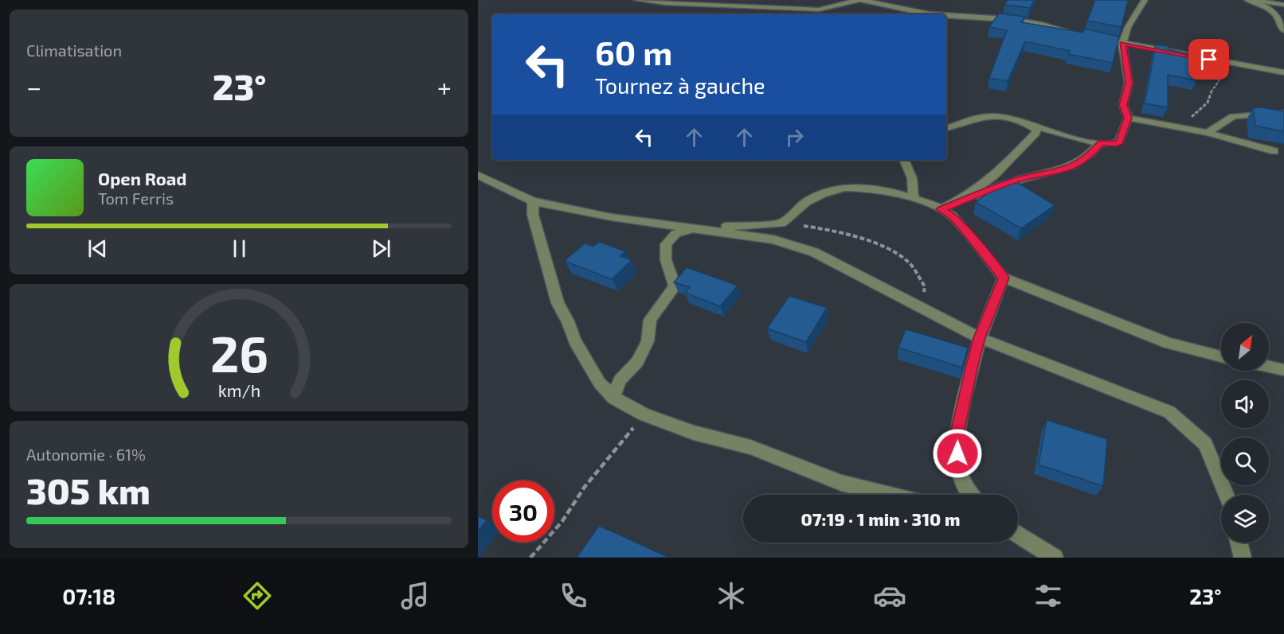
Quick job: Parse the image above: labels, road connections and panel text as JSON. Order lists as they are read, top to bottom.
{
  "north": "top right",
  "page": {
    "tile": [
      "Climatisation",
      ["Autonomie · 61%", "305 km"]
    ],
    "turn": ["60 m", "Tournez à gauche"],
    "heat": ["−", "23°", "+"],
    "song": ["Open Road", "Tom Ferris"],
    "limit": "30",
    "trip": "07:19 · 1 min · 310 m",
    "tabs": ["07:18", "23°"],
    "gauge": ["26", "km/h"]
  }
}
